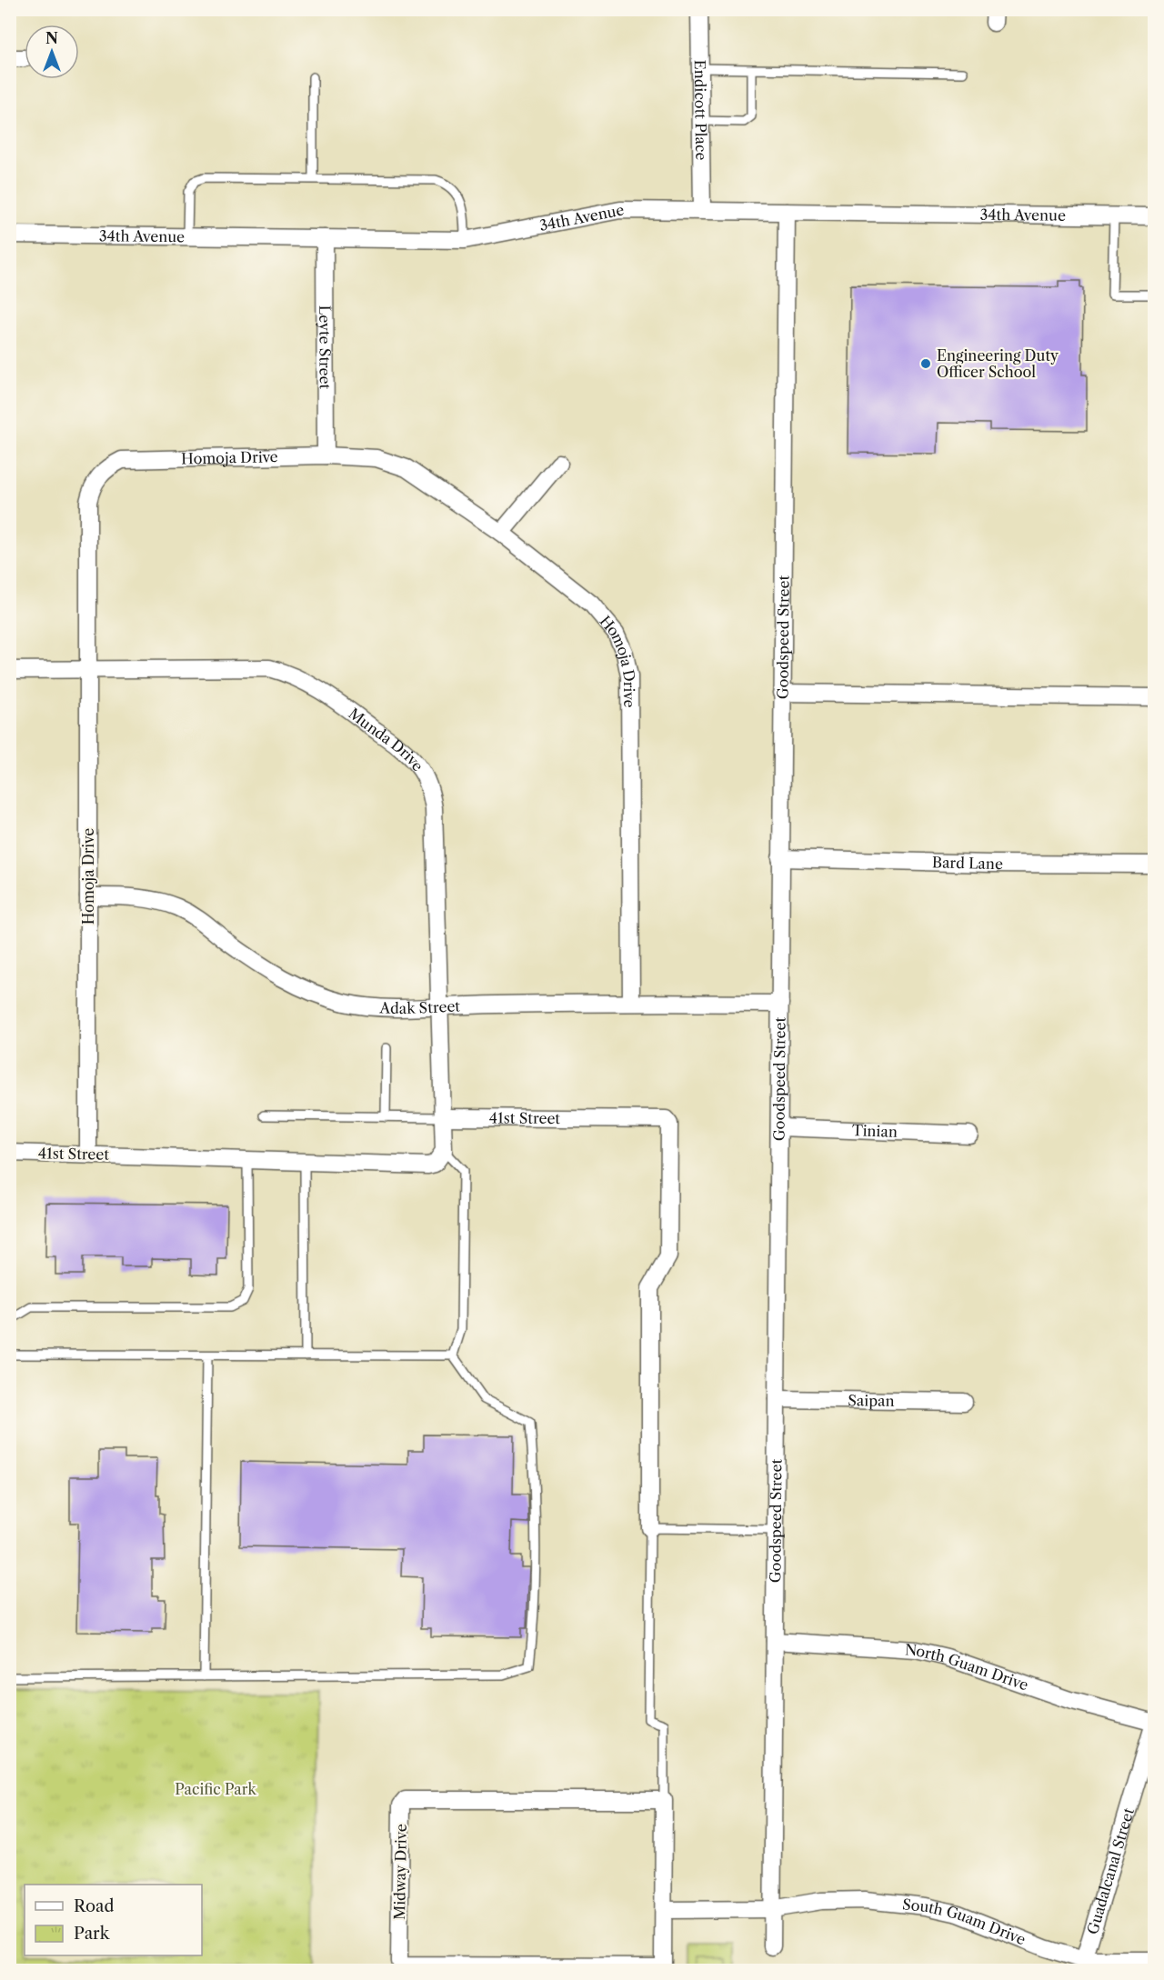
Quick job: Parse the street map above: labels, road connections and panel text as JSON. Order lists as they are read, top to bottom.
{
  "streets": {
    "street": [
      "Endicott Place",
      "34th Avenue",
      "Leyte Street",
      "Homoja Drive",
      "Goodspeed Street",
      "Munda Drive",
      "Bard Lane",
      "Adak Street",
      "41st Street",
      "Tinian",
      "Saipan",
      "North Guam Drive",
      "Midway Drive",
      "Guadalcanal Street",
      "South Guam Drive"
    ]
  },
  "crossings": [
    ["Endicott Place", "34th Avenue"],
    ["34th Avenue", "Leyte Street"],
    ["34th Avenue", "Goodspeed Street"],
    ["Leyte Street", "Homoja Drive"],
    ["Homoja Drive", "Munda Drive"],
    ["Homoja Drive", "Adak Street"],
    ["Homoja Drive", "41st Street"],
    ["Goodspeed Street", "Bard Lane"],
    ["Goodspeed Street", "Adak Street"],
    ["Goodspeed Street", "Tinian"],
    ["Goodspeed Street", "Saipan"],
    ["Goodspeed Street", "North Guam Drive"],
    ["Goodspeed Street", "South Guam Drive"],
    ["Munda Drive", "Adak Street"],
    ["Munda Drive", "41st Street"],
    ["North Guam Drive", "Guadalcanal Street"],
    ["Guadalcanal Street", "South Guam Drive"]
  ],
  "parks": ["Pacific Park"],
  "places": ["Engineering Duty Officer School"],
  "legend": ["Road", "Park"],
  "north": "top"
}
